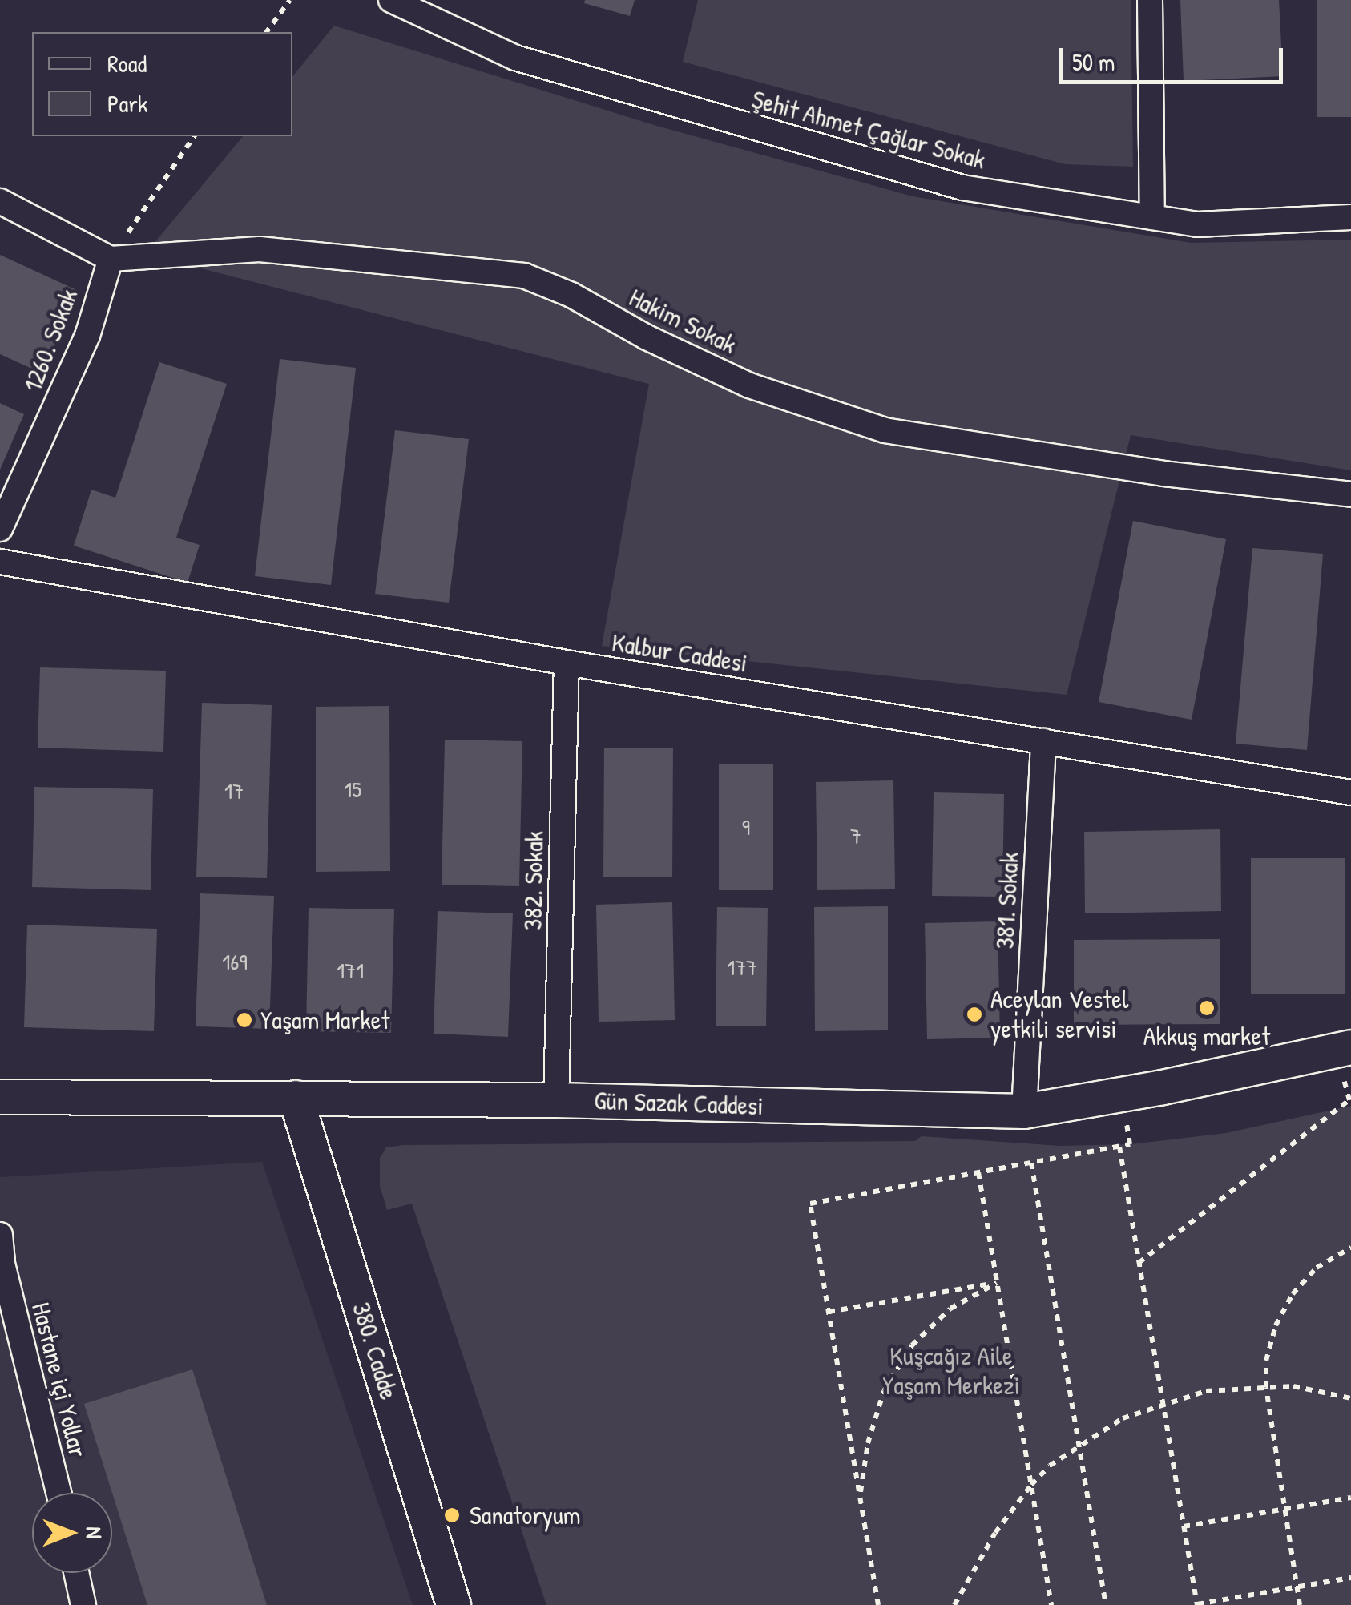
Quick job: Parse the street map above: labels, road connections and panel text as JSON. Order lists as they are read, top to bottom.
{
  "streets": {
    "street": [
      "Şehit Ahmet Çağlar Sokak",
      "Hakim Sokak",
      "1260. Sokak",
      "Kalbur Caddesi",
      "382. Sokak",
      "381. Sokak",
      "Gün Sazak Caddesi",
      "380. Cadde",
      "Hastane içi Yollar"
    ]
  },
  "crossings": [
    ["Hakim Sokak", "1260. Sokak"],
    ["Kalbur Caddesi", "382. Sokak"],
    ["Kalbur Caddesi", "381. Sokak"],
    ["382. Sokak", "Gün Sazak Caddesi"],
    ["381. Sokak", "Gün Sazak Caddesi"],
    ["Gün Sazak Caddesi", "380. Cadde"]
  ],
  "parks": ["Kuşcağız Aile Yaşam Merkezi"],
  "places": [
    "Akkuş market",
    "Aceylan Vestel yetkili servisi",
    "Yaşam Market",
    "Sanatoryum"
  ],
  "house_numbers": [
    "15",
    "17",
    "9",
    "7",
    "169",
    "177",
    "171"
  ],
  "legend": ["Road", "Park"],
  "scale_bar": "50 m",
  "north": "right"
}
